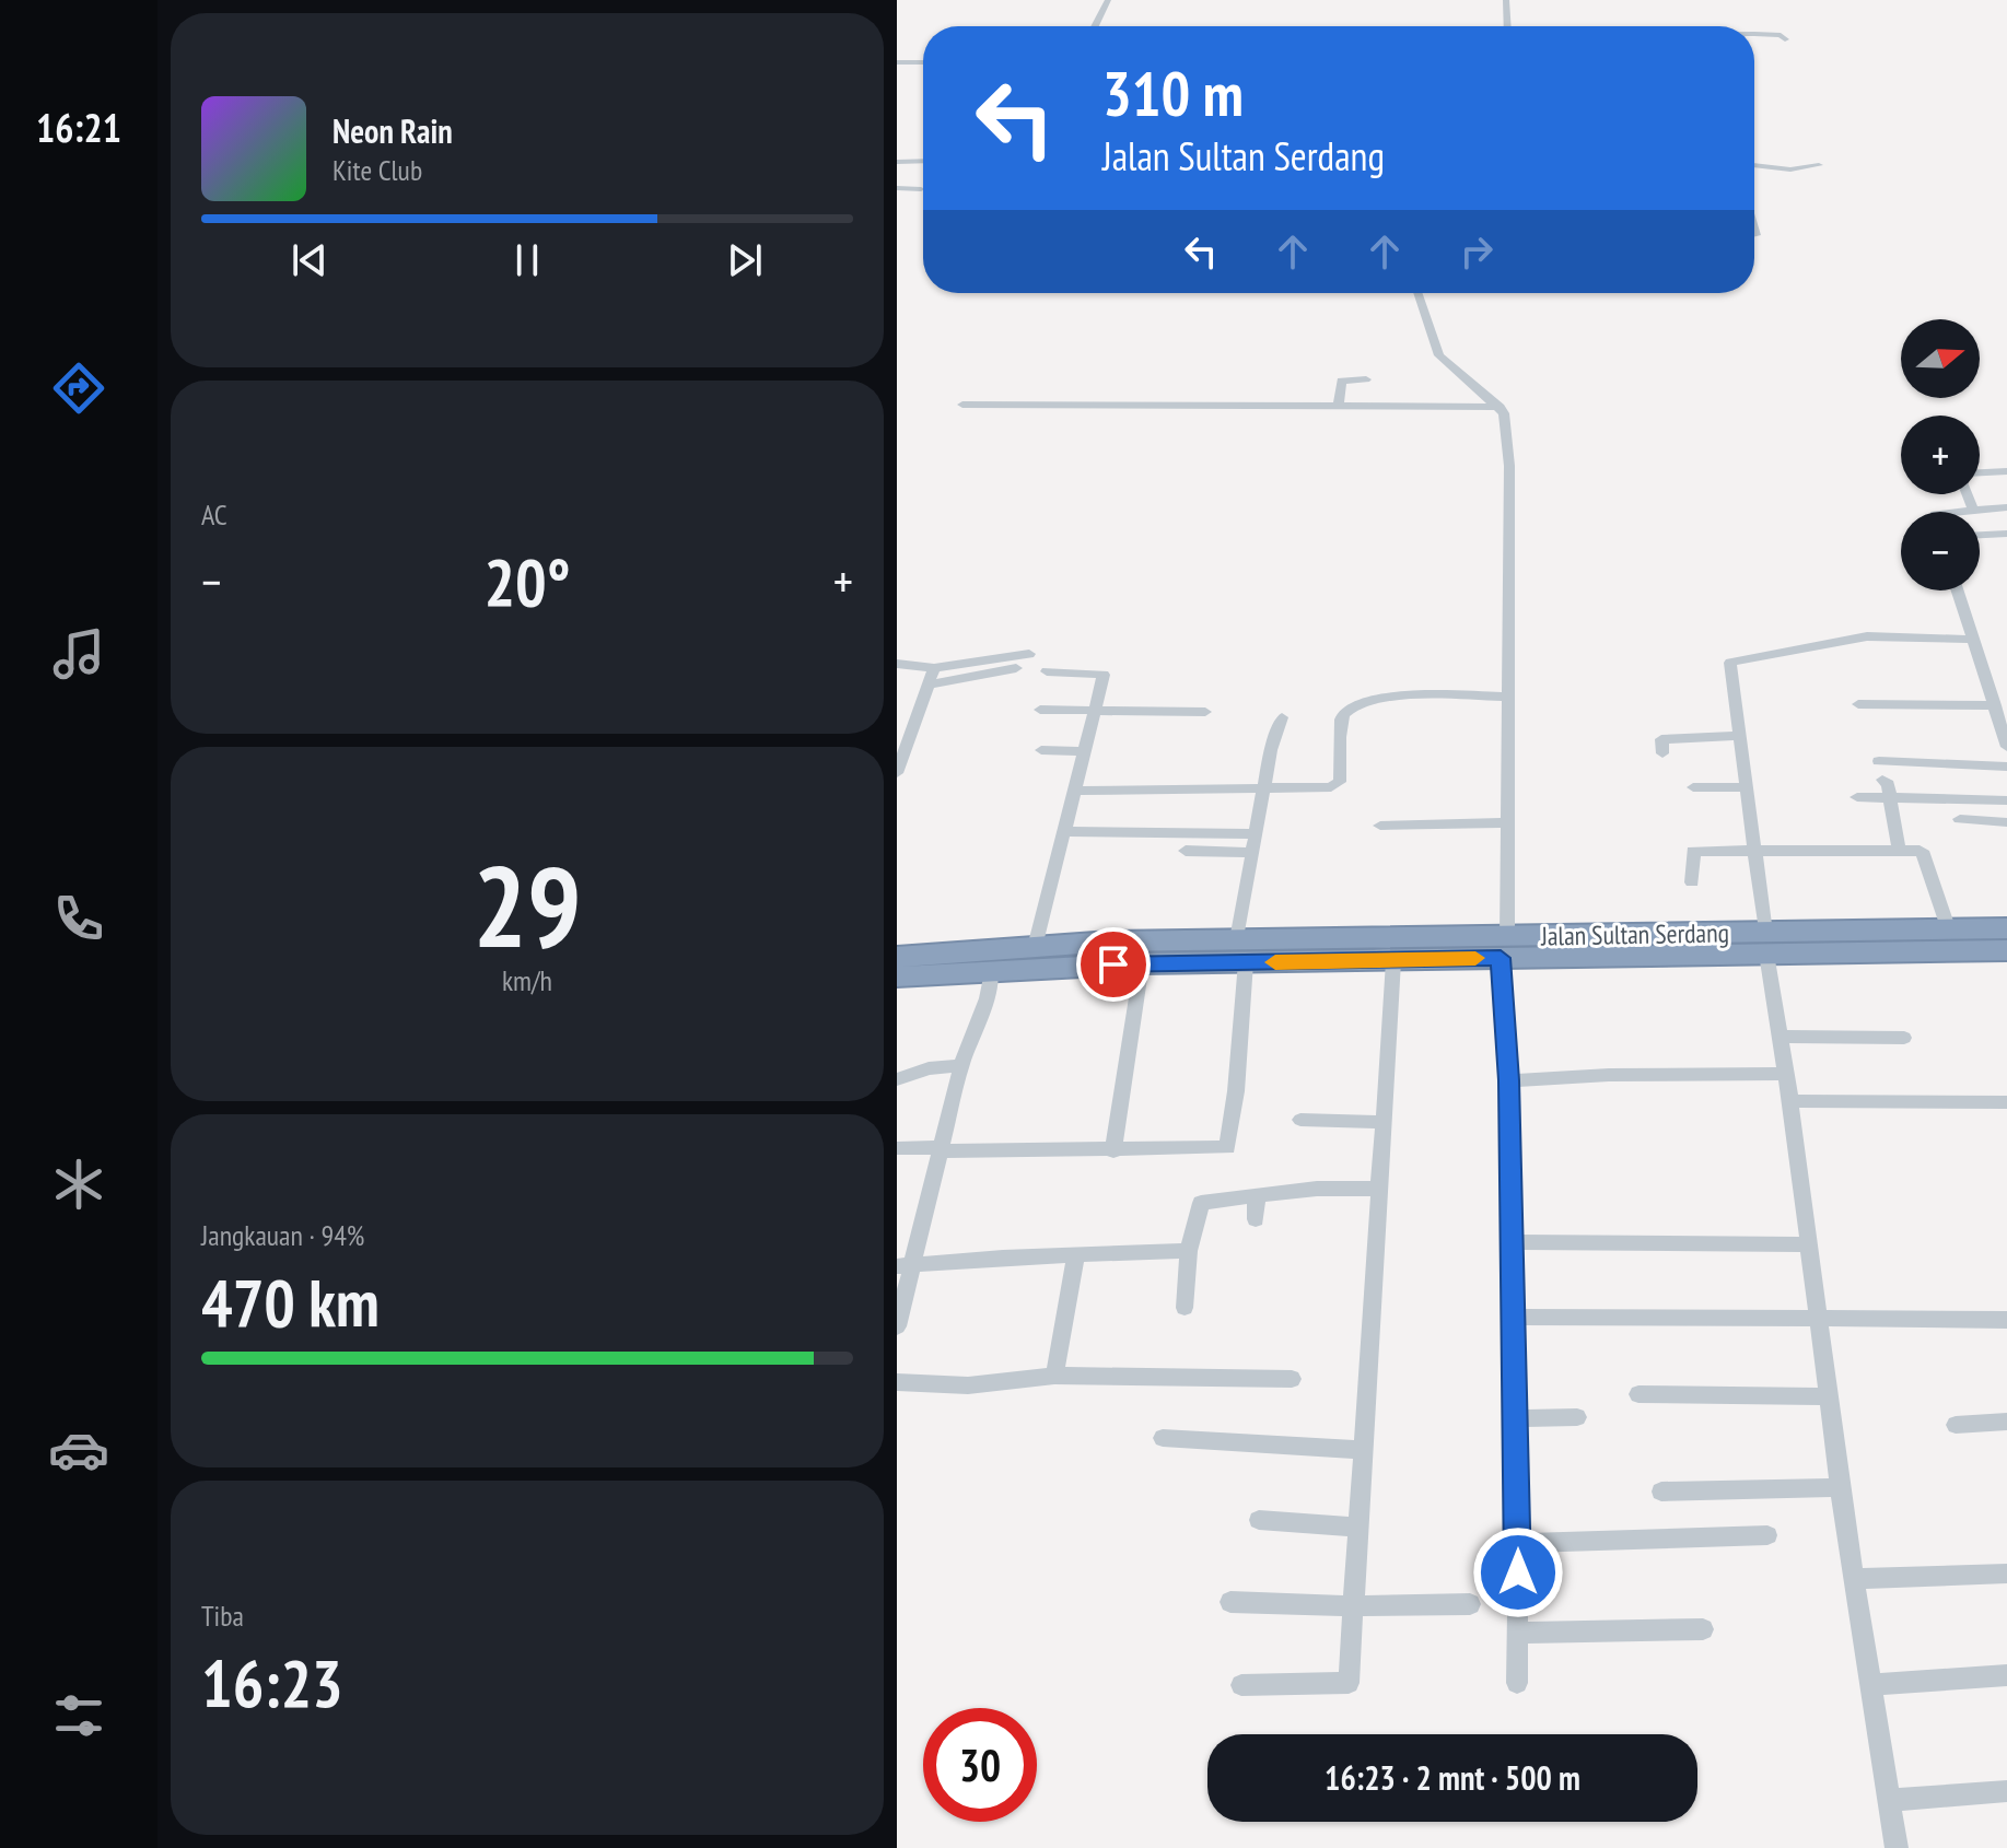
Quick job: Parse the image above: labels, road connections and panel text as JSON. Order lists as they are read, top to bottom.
{
  "streets": {
    "highway": ["Jalan Sultan Serdang"]
  },
  "north": "right",
  "page": {
    "tabs": "16:21",
    "turn": ["310 m", "Jalan Sultan Serdang"],
    "song": ["Neon Rain", "Kite Club"],
    "map_buttons": ["+", "−"],
    "tile": [
      "AC",
      ["29", "km/h"],
      ["Jangkauan · 94%", "470 km"],
      ["Tiba", "16:23"]
    ],
    "heat": ["−", "20°", "+"],
    "limit": "30",
    "trip": "16:23 · 2 mnt · 500 m"
  }
}
